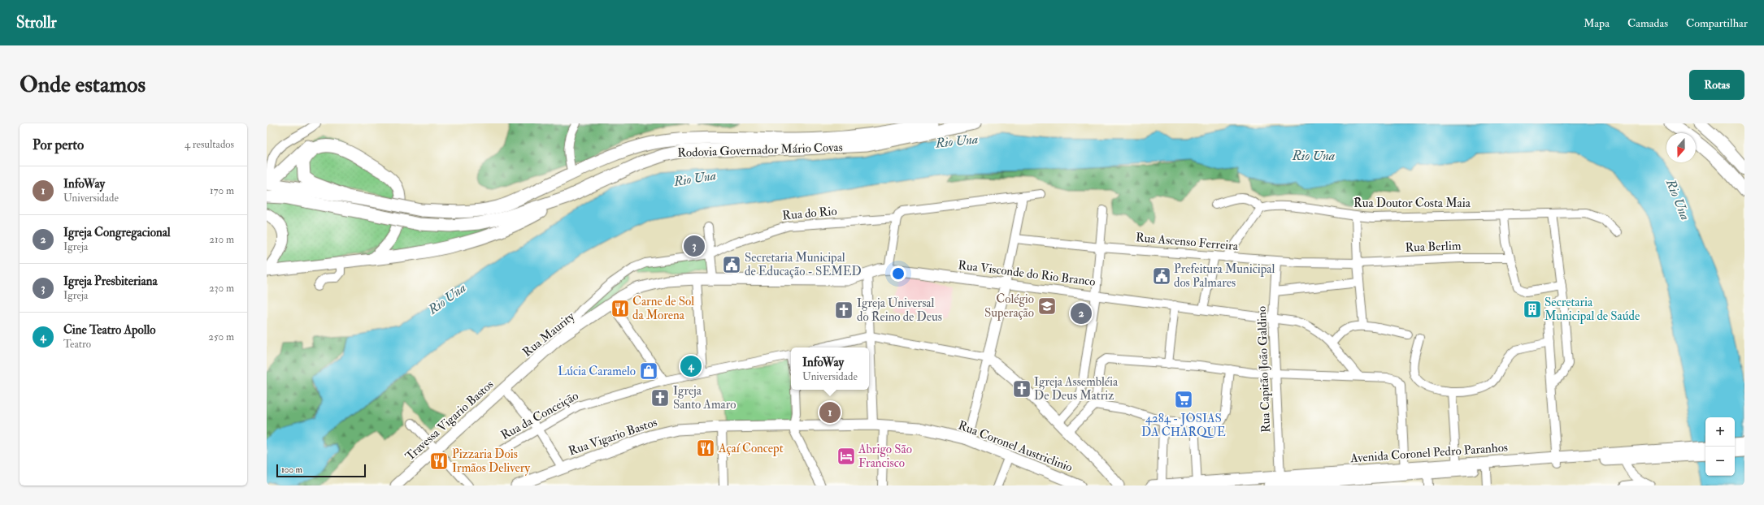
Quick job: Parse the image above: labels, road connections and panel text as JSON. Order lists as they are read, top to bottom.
{
  "streets": {
    "highway": ["Rodovia Governador Mário Covas"],
    "main road": [
      "Rua Visconde do Rio Branco",
      "Rua Maurity",
      "Travessa Vigario Bastos",
      "Rua Vigario Bastos",
      "Rua Coronel Austriclinio",
      "Avenida Coronel Pedro Paranhos"
    ],
    "street": [
      "Rua Doutor Costa Maia",
      "Rua do Rio",
      "Rua Ascenso Ferreira",
      "Rua Berlim",
      "Rua Capitão João Galdino",
      "Rua da Conceição"
    ]
  },
  "crossings": [
    ["Rua do Rio", "Rua Maurity"],
    ["Rua Ascenso Ferreira", "Rua Berlim"],
    ["Rua Ascenso Ferreira", "Rua Capitão João Galdino"],
    ["Rua Visconde do Rio Branco", "Rua Capitão João Galdino"],
    ["Rua Maurity", "Travessa Vigario Bastos"],
    ["Rua Capitão João Galdino", "Avenida Coronel Pedro Paranhos"],
    ["Rua da Conceição", "Travessa Vigario Bastos"],
    ["Travessa Vigario Bastos", "Rua Vigario Bastos"],
    ["Rua Vigario Bastos", "Rua Coronel Austriclinio"]
  ],
  "water": ["Rio Una"],
  "places": {
    "public building": ["Secretaria Municipal de Educação - SEMED", "Prefeitura Municipal dos Palmares"],
    "school or university": ["Colégio Superação"],
    "restaurant": ["Carne de Sol da Morena", "Açaí Concept", "Pizzaria Dois Irmãos Delivery"],
    "building": ["Secretaria Municipal de Saúde"],
    "church": ["Igreja Universal do Reino de Deus", "Igreja Assembléia De Deus Matriz", "Igreja Santo Amaro"],
    "shop": ["Lúcia Caramelo"],
    "supermarket": ["4284 - JOSIAS DA CHARQUE"],
    "hotel": ["Abrigo São Francisco"]
  },
  "scale_bar": "100 m",
  "north": "bottom",
  "page": {
    "header": "Strollr",
    "nav": ["Mapa", "Camadas", "Compartilhar"],
    "buttons": "Rotas",
    "title": "Onde estamos",
    "heading": ["Por perto", "4 resultados"],
    "list": [
      {
        "mark": "1",
        "name": "InfoWay",
        "note": "Universidade",
        "value": "170 m"
      },
      {
        "mark": "2",
        "name": "Igreja Congregacional",
        "note": "Igreja",
        "value": "210 m"
      },
      {
        "mark": "3",
        "name": "Igreja Presbiteriana",
        "note": "Igreja",
        "value": "230 m"
      },
      {
        "mark": "4",
        "name": "Cine Teatro Apollo",
        "note": "Teatro",
        "value": "250 m"
      }
    ],
    "pins": [
      "3",
      "2",
      "4",
      "1"
    ],
    "popup": ["InfoWay", "Universidade"],
    "map_buttons": ["+", "−"],
    "scale": "100 m"
  }
}
